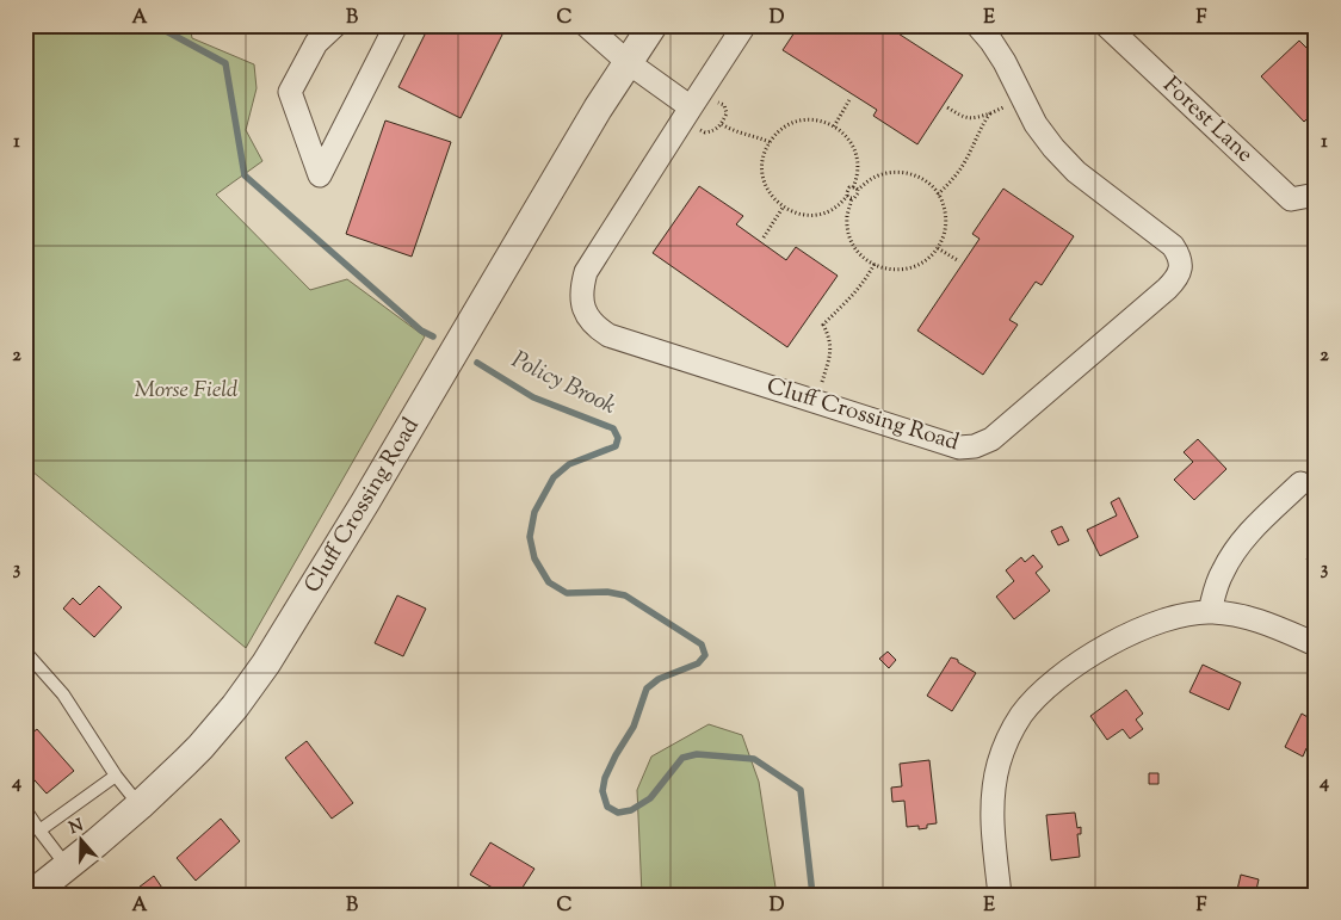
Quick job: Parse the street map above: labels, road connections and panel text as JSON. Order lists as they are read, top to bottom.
{
  "streets": {
    "street": ["Forest Lane", "Cluff Crossing Road"]
  },
  "water": ["Policy Brook"],
  "parks": ["Morse Field"],
  "north": "top",
  "grid": {
    "columns": [
      "A",
      "B",
      "C",
      "D",
      "E",
      "F"
    ],
    "rows": [
      "1",
      "2",
      "3",
      "4"
    ]
  }
}
